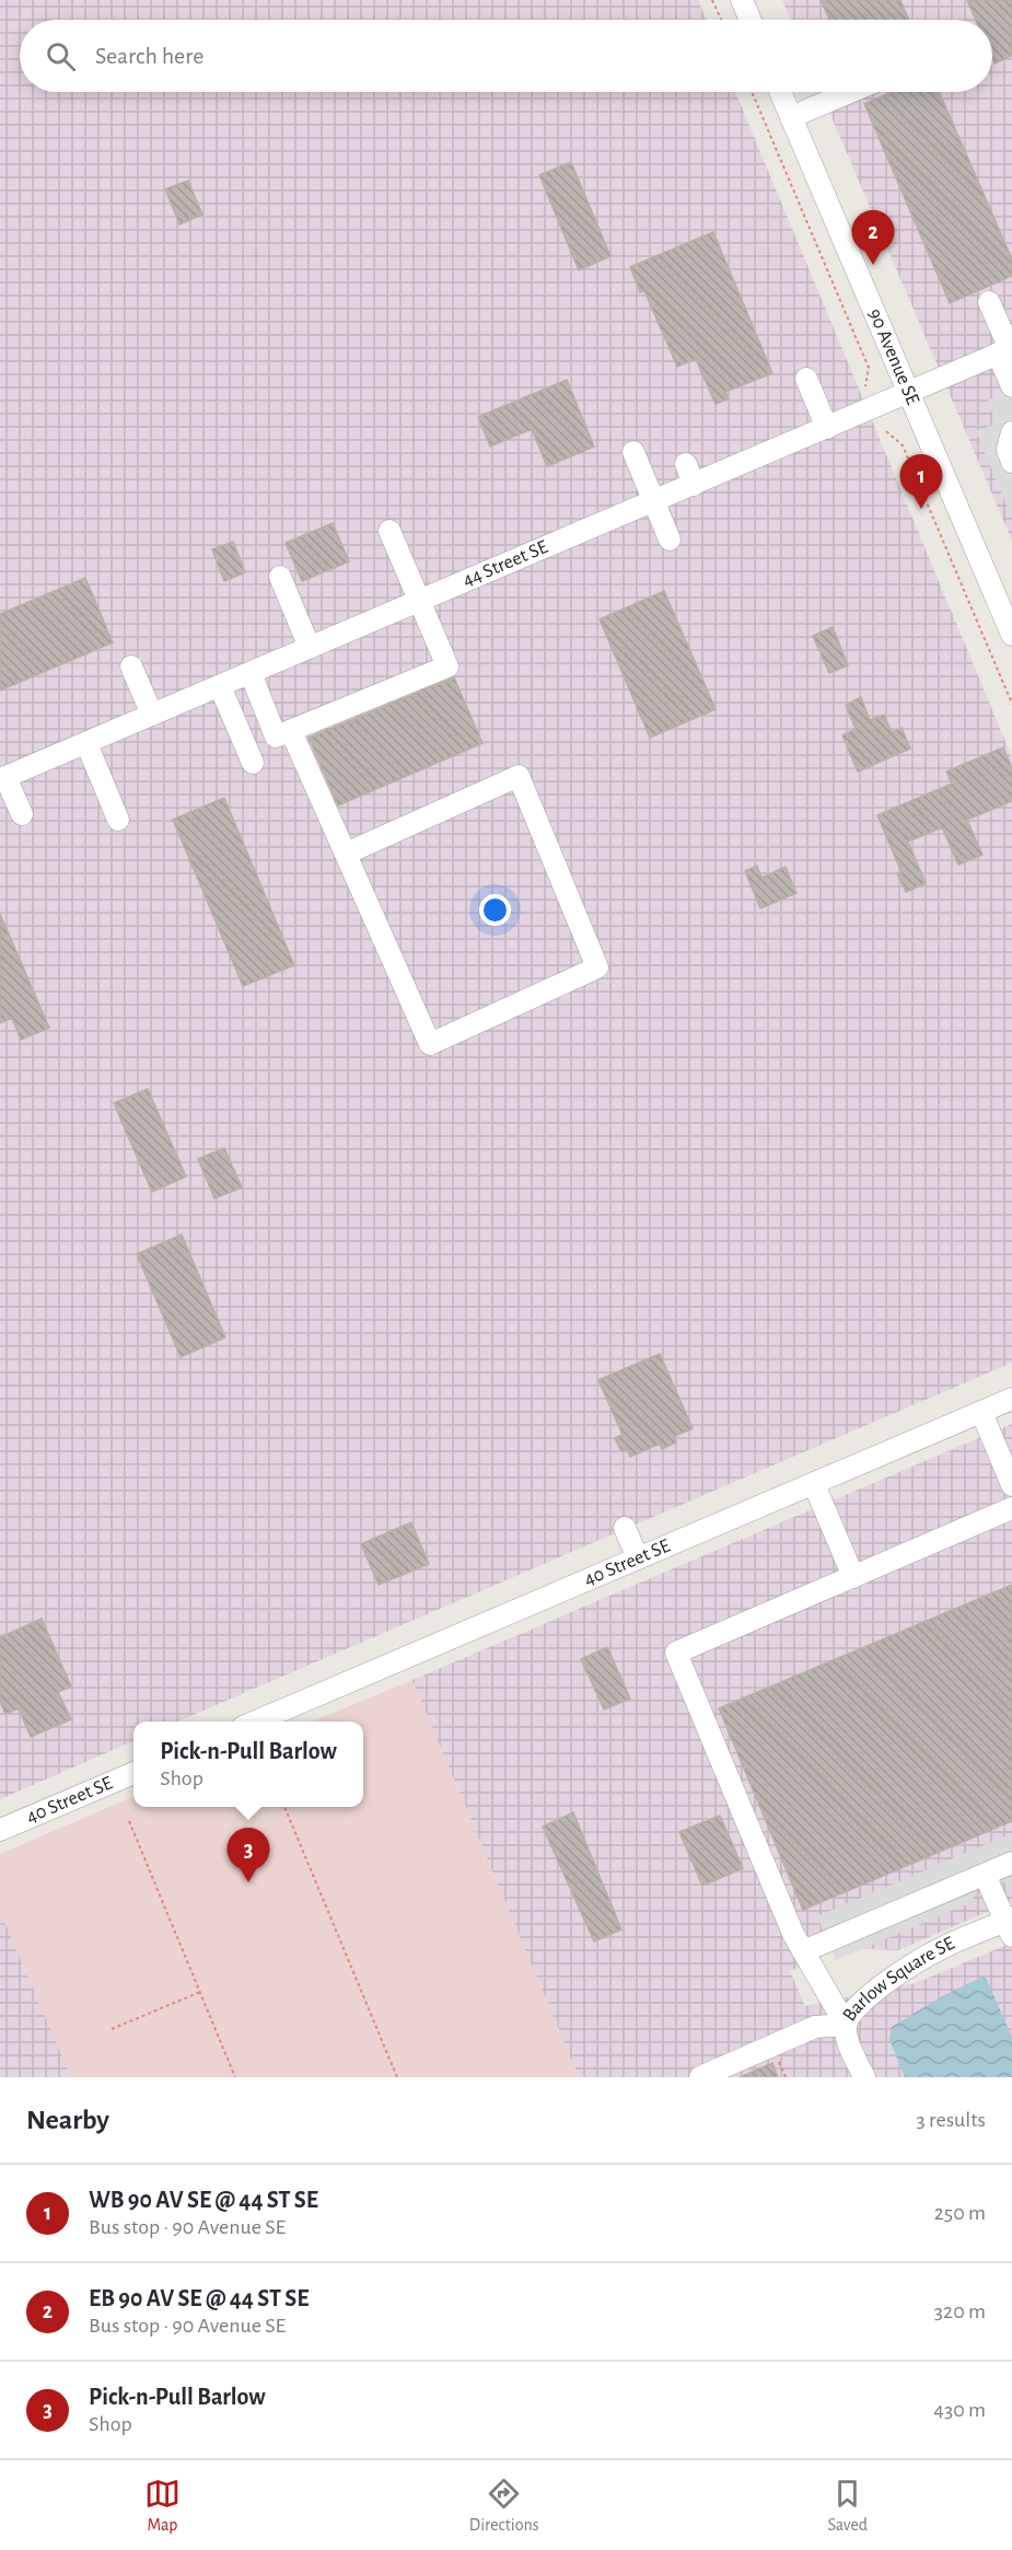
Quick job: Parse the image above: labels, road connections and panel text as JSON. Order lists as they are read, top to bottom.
{
  "streets": {
    "street": [
      "90 Avenue SE",
      "44 Street SE",
      "40 Street SE",
      "Barlow Square SE"
    ]
  },
  "crossings": [
    ["90 Avenue SE", "44 Street SE"]
  ],
  "page": {
    "search": "Search here",
    "pins": ["2", "1", "3"],
    "popup": ["Pick-n-Pull Barlow", "Shop"],
    "heading": ["Nearby", "3 results"],
    "list": [
      {
        "mark": "1",
        "name": "WB 90 AV SE @ 44 ST SE",
        "note": "Bus stop · 90 Avenue SE",
        "value": "250 m"
      },
      {
        "mark": "2",
        "name": "EB 90 AV SE @ 44 ST SE",
        "note": "Bus stop · 90 Avenue SE",
        "value": "320 m"
      },
      {
        "mark": "3",
        "name": "Pick-n-Pull Barlow",
        "note": "Shop",
        "value": "430 m"
      }
    ],
    "nav": ["Map", "Directions", "Saved"]
  }
}
